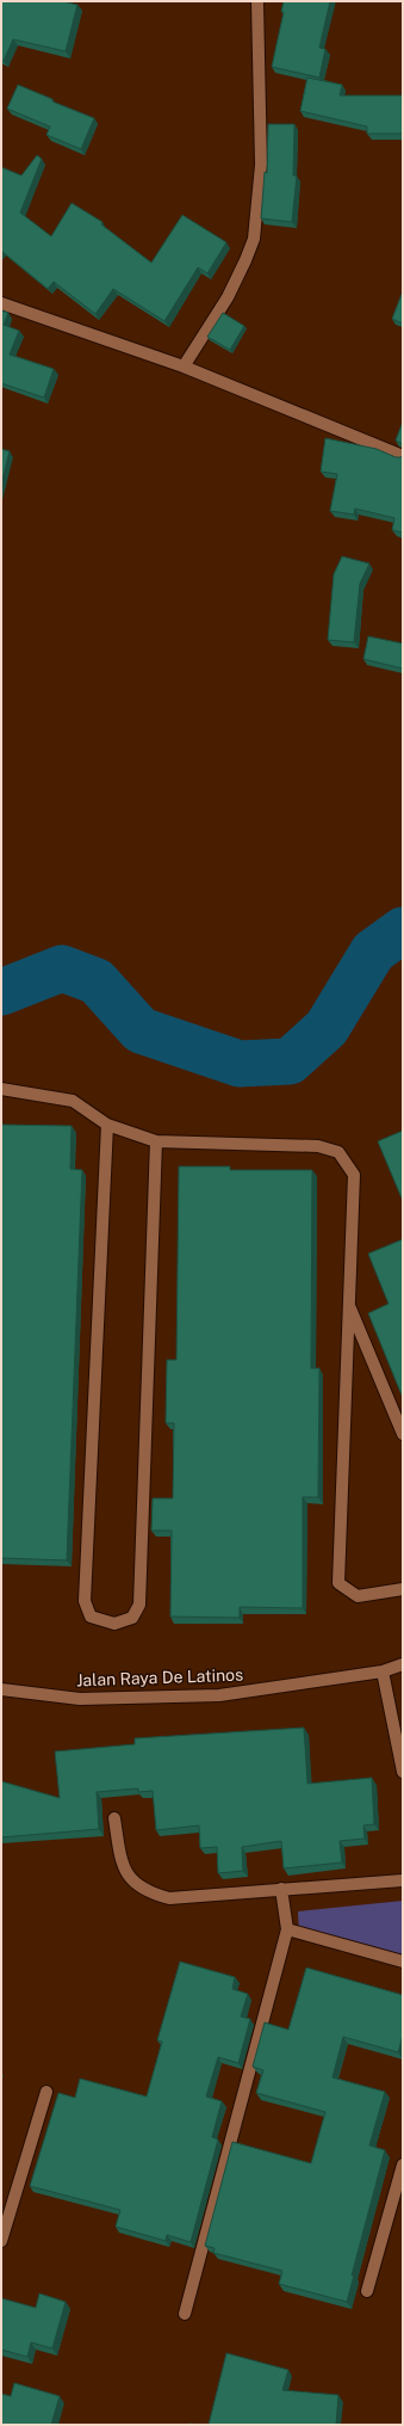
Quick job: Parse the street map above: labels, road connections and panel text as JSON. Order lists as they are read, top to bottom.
{
  "streets": {
    "street": ["Jalan Raya De Latinos"]
  }
}
